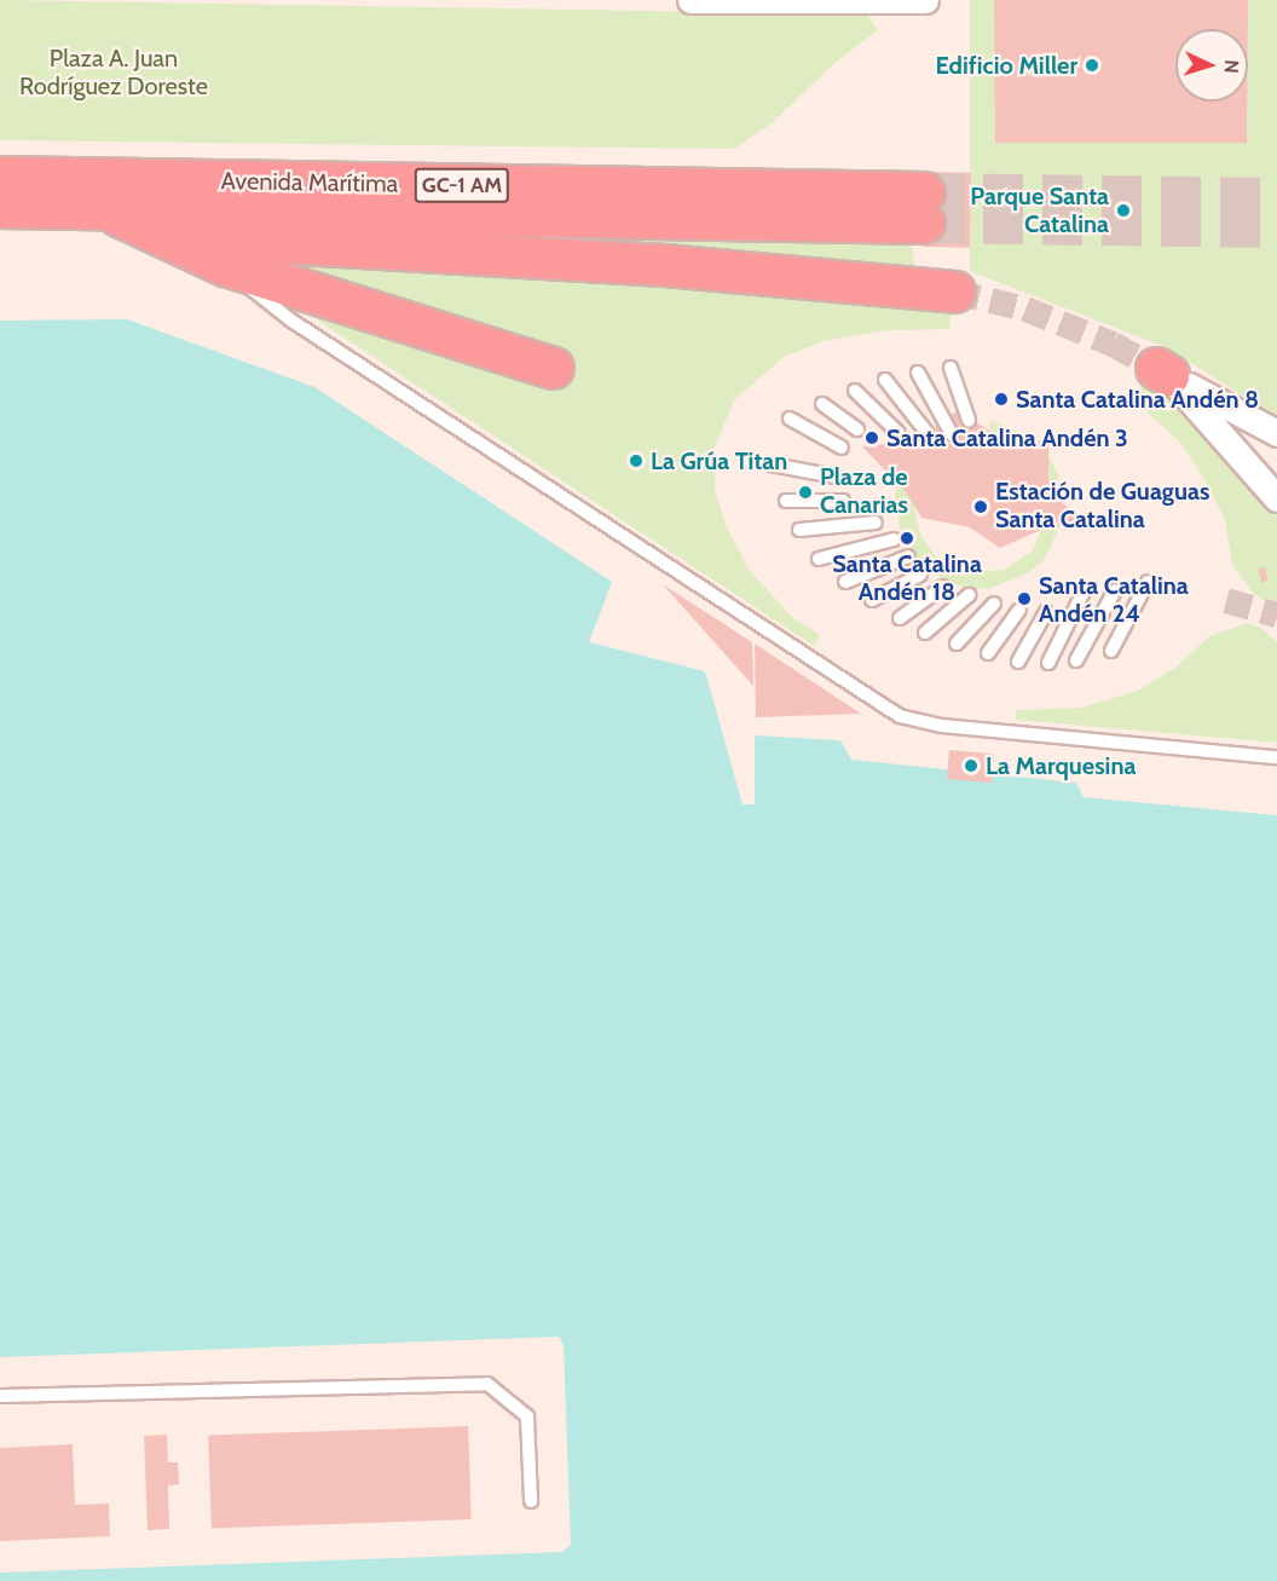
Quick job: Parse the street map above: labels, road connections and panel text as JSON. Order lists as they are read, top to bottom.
{
  "streets": {
    "highway": ["Avenida Marítima", "GC-1 AM"]
  },
  "parks": ["Plaza A. Juan Rodríguez Doreste"],
  "places": [
    "Edificio Miller",
    "Parque Santa Catalina",
    "Santa Catalina Andén 8",
    "Santa Catalina Andén 3",
    "La Grúa Titan",
    "Plaza de Canarias",
    "Estación de Guaguas Santa Catalina",
    "Santa Catalina Andén 18",
    "Santa Catalina Andén 24",
    "La Marquesina"
  ],
  "north": "right"
}
